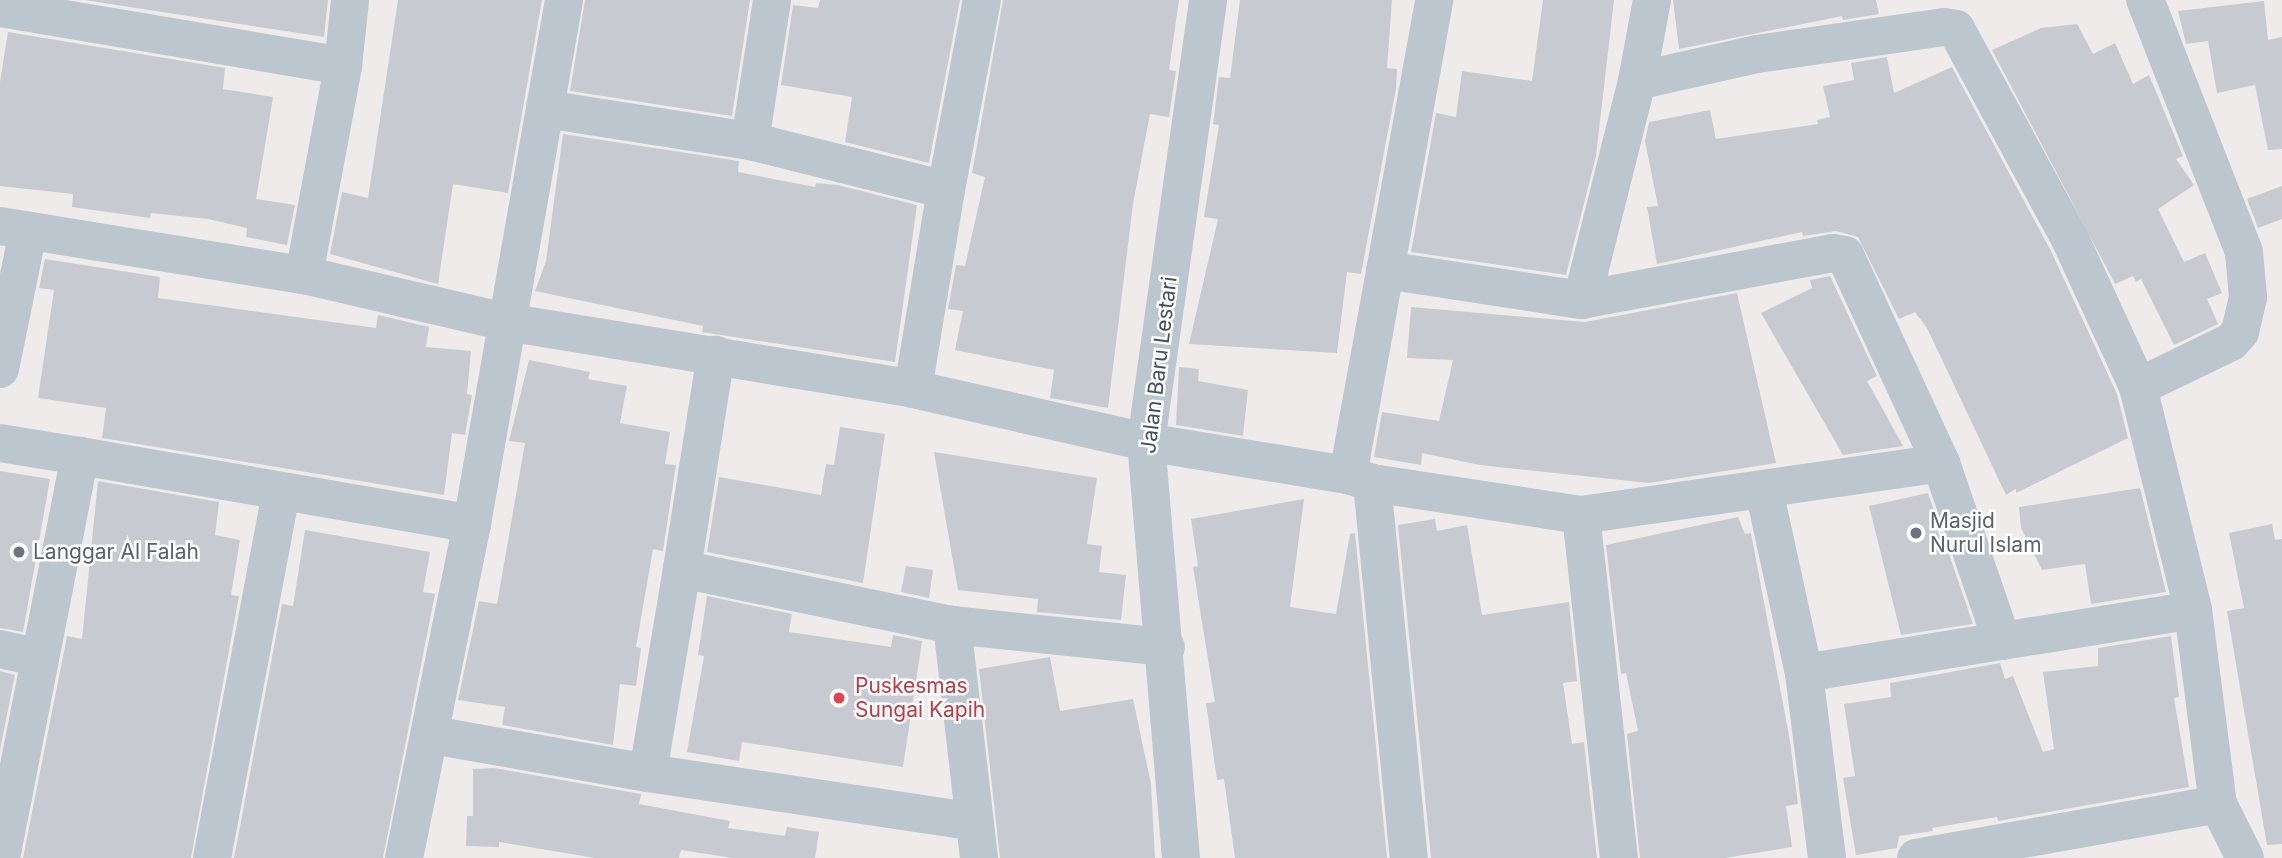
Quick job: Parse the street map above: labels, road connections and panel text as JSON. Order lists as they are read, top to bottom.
{
  "streets": {
    "street": ["Jalan Baru Lestari"]
  },
  "places": ["Masjid Nurul Islam", "Langgar Al Falah", "Puskesmas Sungai Kapih"]
}
